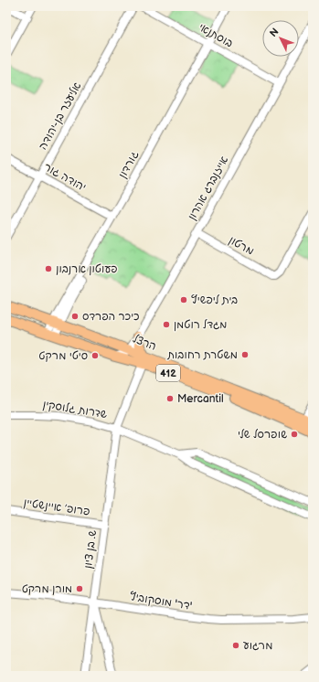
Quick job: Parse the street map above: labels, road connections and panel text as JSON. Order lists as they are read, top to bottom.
{
  "streets": {
    "main road": ["הרצל", "412"],
    "street": [
      "בוסתנאי",
      "אליעזר בן-יהודה",
      "גורדון",
      "יהודה גור",
      "אייזנברג אהרון",
      "מרטון",
      "שדרות גלוסקין",
      "פרופ׳ איינשטיין",
      "ש. בן ציון",
      "דר' מוסקוביץ'"
    ]
  },
  "crossings": [
    ["בוסתנאי", "גורדון"],
    ["בוסתנאי", "אייזנברג אהרון"],
    ["אליעזר בן-יהודה", "יהודה גור"],
    ["גורדון", "יהודה גור"],
    ["גורדון", "הרצל"],
    ["אייזנברג אהרון", "מרטון"],
    ["אייזנברג אהרון", "הרצל"],
    ["הרצל", "ש. בן ציון"],
    ["שדרות גלוסקין", "ש. בן ציון"],
    ["פרופ׳ איינשטיין", "ש. בן ציון"],
    ["ש. בן ציון", "דר' מוסקוביץ'"]
  ],
  "places": [
    "פעוטון ארנבון",
    "בית ליפשיץ",
    "כיכר הפרדס",
    "מגדל רוטמן",
    "משטרת רחובות",
    "סיטי מרקט",
    "Mercantil",
    "שופרסל שלי",
    "מורן מרקט",
    "מרגוע"
  ],
  "north": "top left"
}
